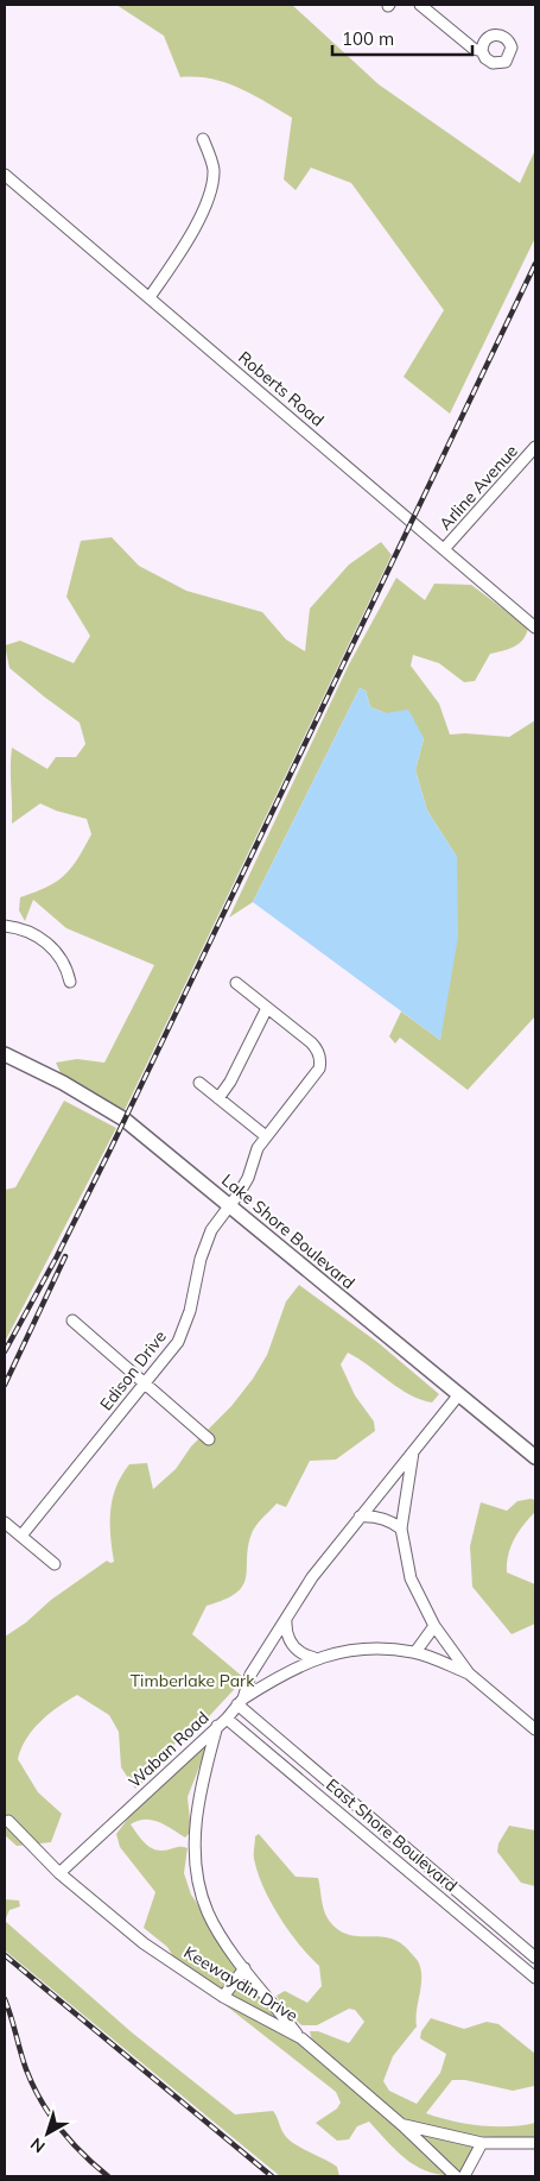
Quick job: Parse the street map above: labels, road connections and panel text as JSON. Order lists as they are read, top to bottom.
{
  "streets": {
    "main road": ["Lake Shore Boulevard"],
    "street": [
      "Roberts Road",
      "Arline Avenue",
      "Edison Drive",
      "Waban Road",
      "East Shore Boulevard",
      "Keewaydin Drive"
    ]
  },
  "crossings": [
    ["Roberts Road", "Arline Avenue"],
    ["Lake Shore Boulevard", "Edison Drive"],
    ["Lake Shore Boulevard", "Waban Road"],
    ["Waban Road", "East Shore Boulevard"],
    ["Waban Road", "Keewaydin Drive"]
  ],
  "parks": ["Timberlake Park"],
  "scale_bar": "100 m",
  "north": "bottom left"
}
